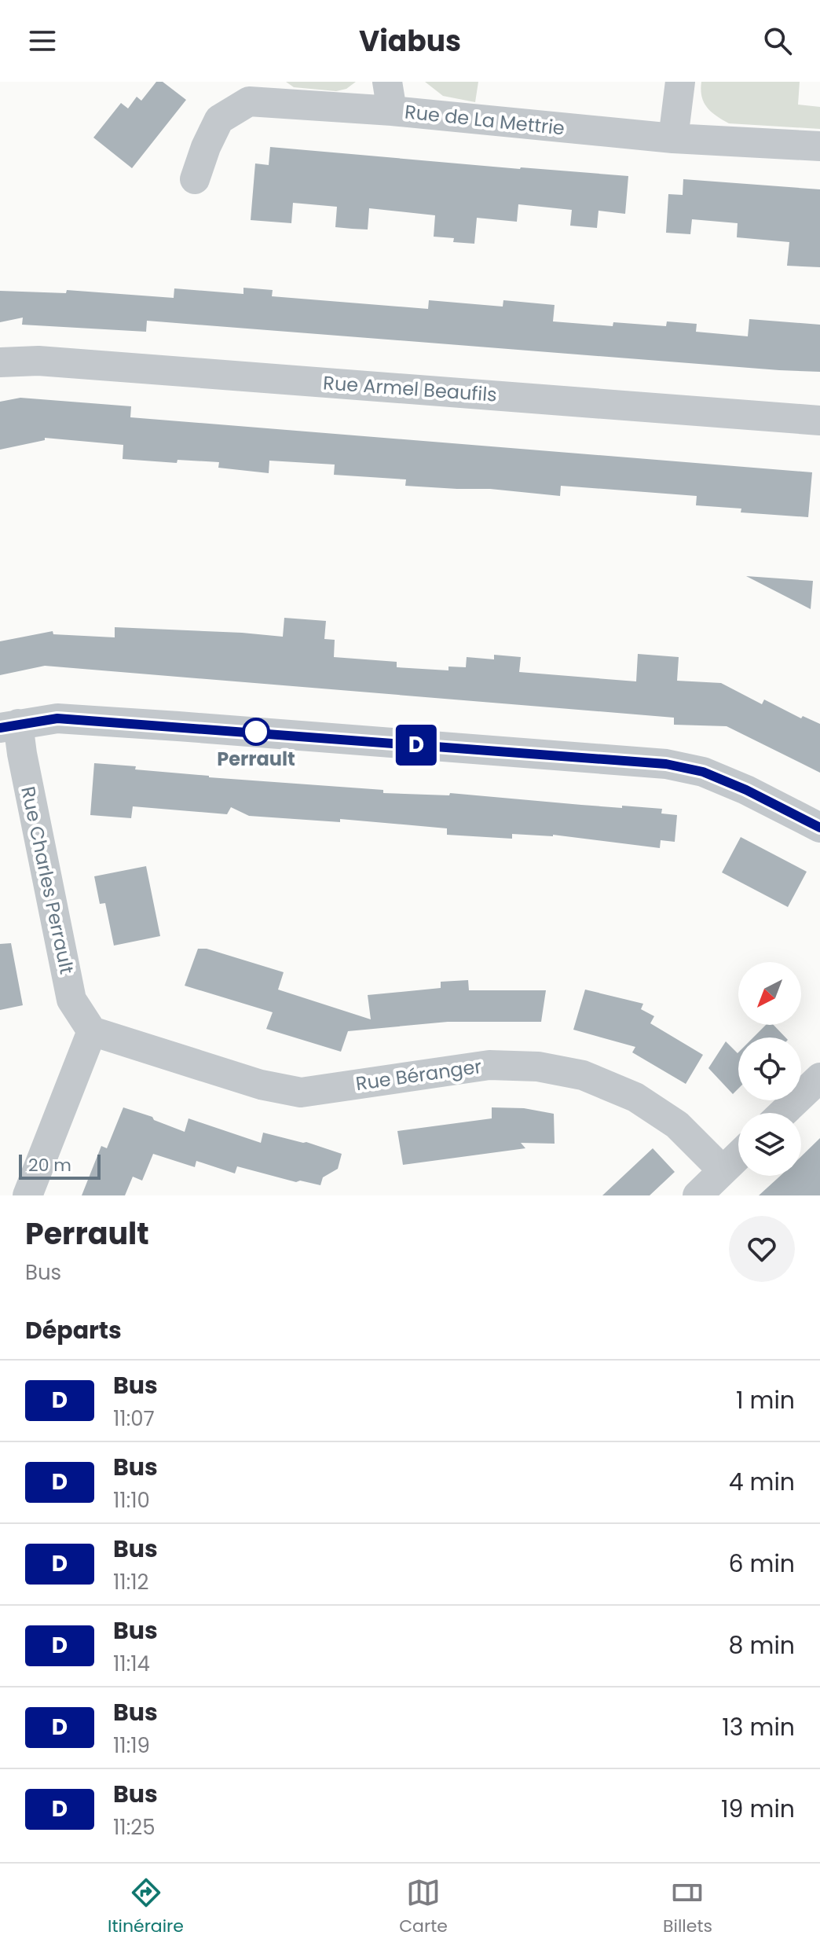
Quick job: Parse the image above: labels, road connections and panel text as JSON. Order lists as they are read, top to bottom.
{
  "streets": {
    "street": [
      "Rue de La Mettrie",
      "Rue Armel Beaufils",
      "Rue Charles Perrault",
      "Rue Béranger"
    ]
  },
  "crossings": [
    ["Rue Charles Perrault", "Rue Béranger"]
  ],
  "places": ["Perrault"],
  "lines": ["bus line D"],
  "scale_bar": "20 m",
  "north": "bottom left",
  "page": {
    "header": "Viabus",
    "on_map": "D",
    "scale": "20 m",
    "heading": [
      ["Perrault", "Bus"],
      "Départs"
    ],
    "list": [
      {
        "mark": "D",
        "name": "Bus",
        "note": "11:07",
        "value": "1 min"
      },
      {
        "mark": "D",
        "name": "Bus",
        "note": "11:10",
        "value": "4 min"
      },
      {
        "mark": "D",
        "name": "Bus",
        "note": "11:12",
        "value": "6 min"
      },
      {
        "mark": "D",
        "name": "Bus",
        "note": "11:14",
        "value": "8 min"
      },
      {
        "mark": "D",
        "name": "Bus",
        "note": "11:19",
        "value": "13 min"
      },
      {
        "mark": "D",
        "name": "Bus",
        "note": "11:25",
        "value": "19 min"
      }
    ],
    "tabs": ["Itinéraire", "Carte", "Billets"]
  }
}
